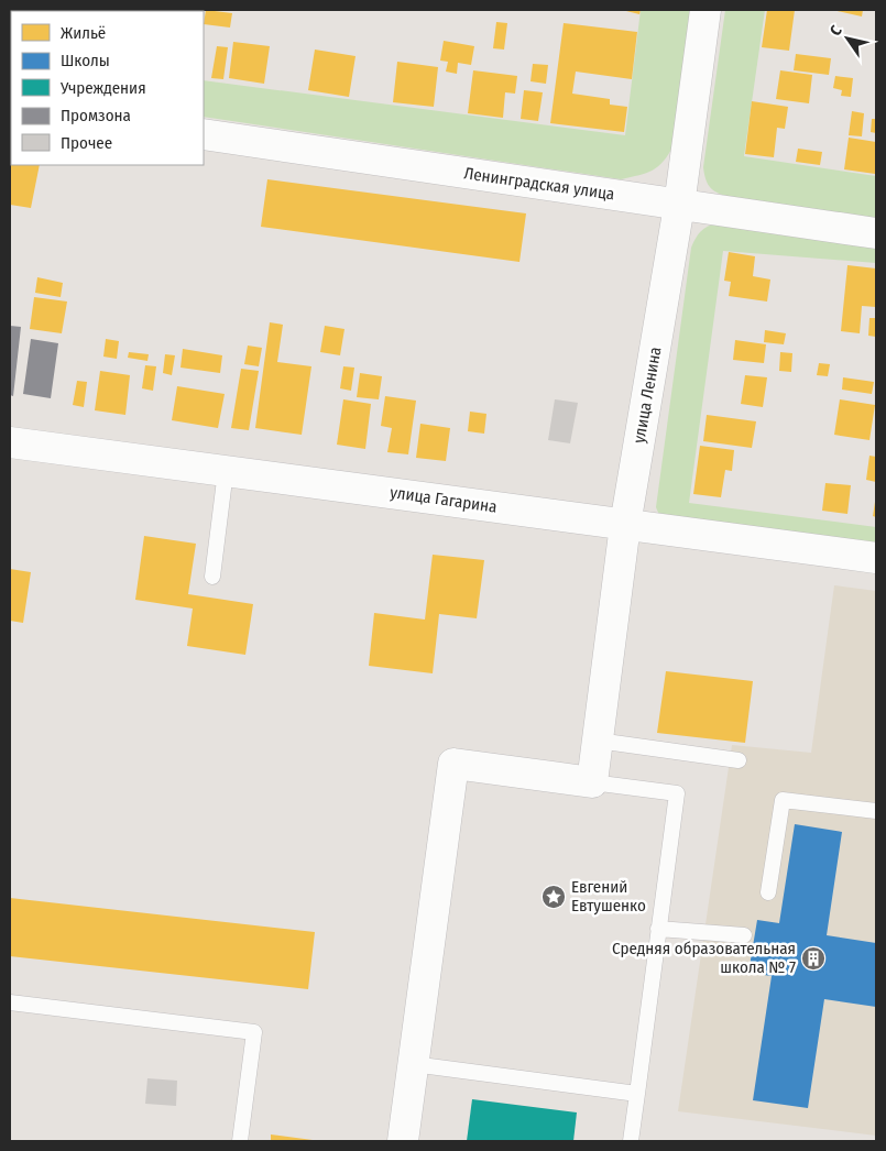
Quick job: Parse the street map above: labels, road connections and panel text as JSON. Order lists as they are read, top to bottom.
{
  "streets": {
    "street": ["Ленинградская улица", "улица Ленина", "улица Гагарина"]
  },
  "crossings": [
    ["Ленинградская улица", "улица Ленина"],
    ["улица Ленина", "улица Гагарина"]
  ],
  "places": {
    "place": ["Евгений Евтушенко"],
    "building": ["Средняя образовательная школа № 7"]
  },
  "legend": [
    "Жильё",
    "Школы",
    "Учреждения",
    "Промзона",
    "Прочее"
  ],
  "north": "top left"
}
